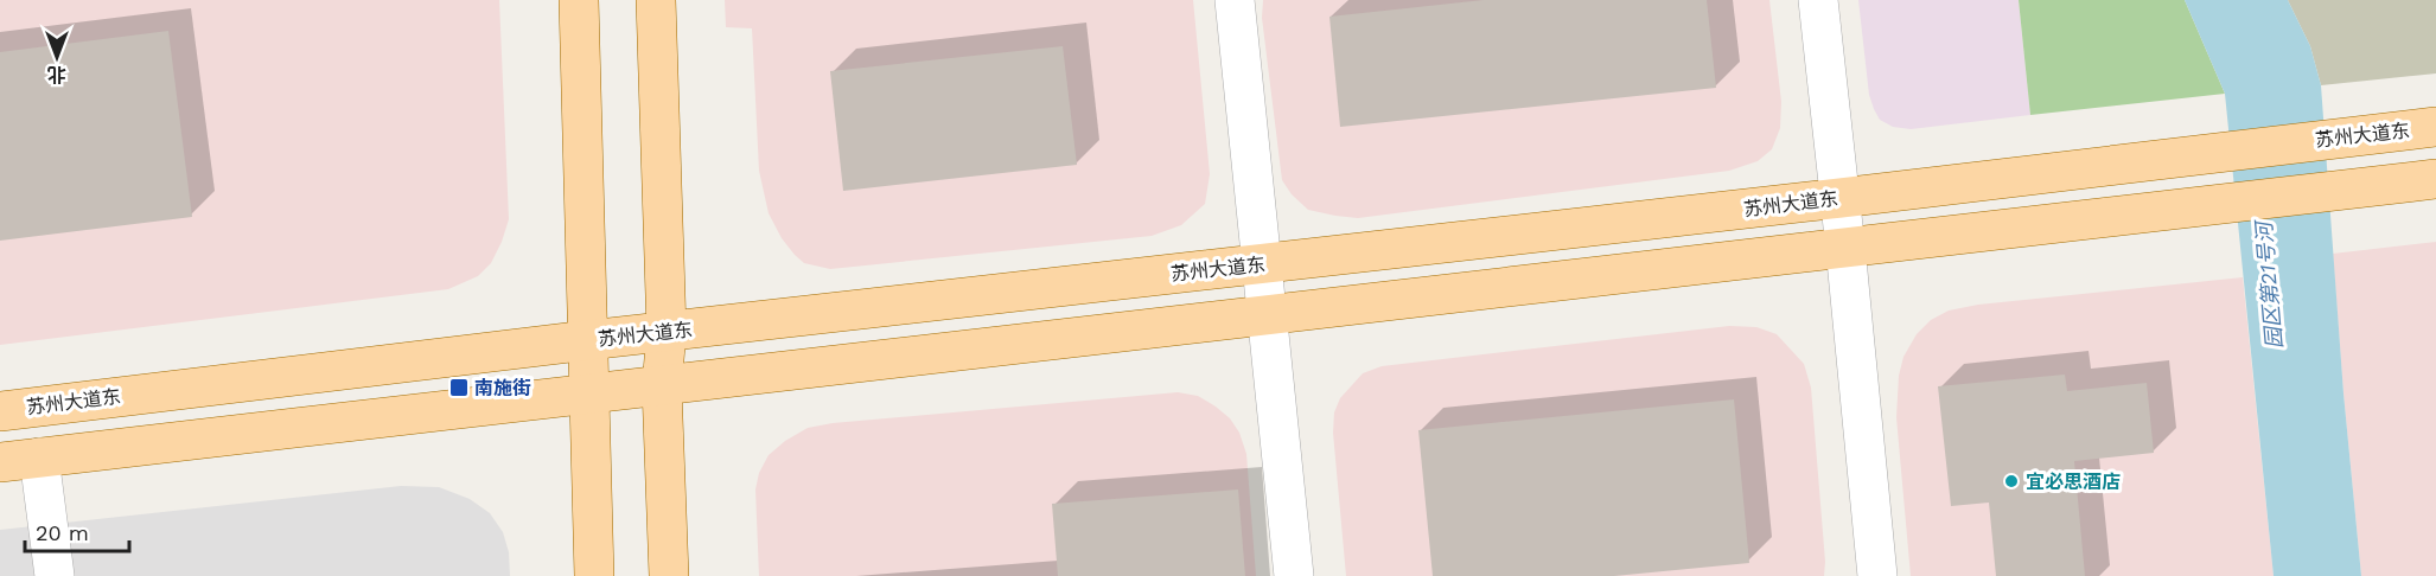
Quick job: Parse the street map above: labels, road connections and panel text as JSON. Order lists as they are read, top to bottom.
{
  "streets": {
    "main road": ["苏州大道东"]
  },
  "water": ["园区第21号河"],
  "places": {
    "transit": ["南施街"],
    "other": ["宜必思酒店"]
  },
  "scale_bar": "20 m",
  "north": "bottom"
}
